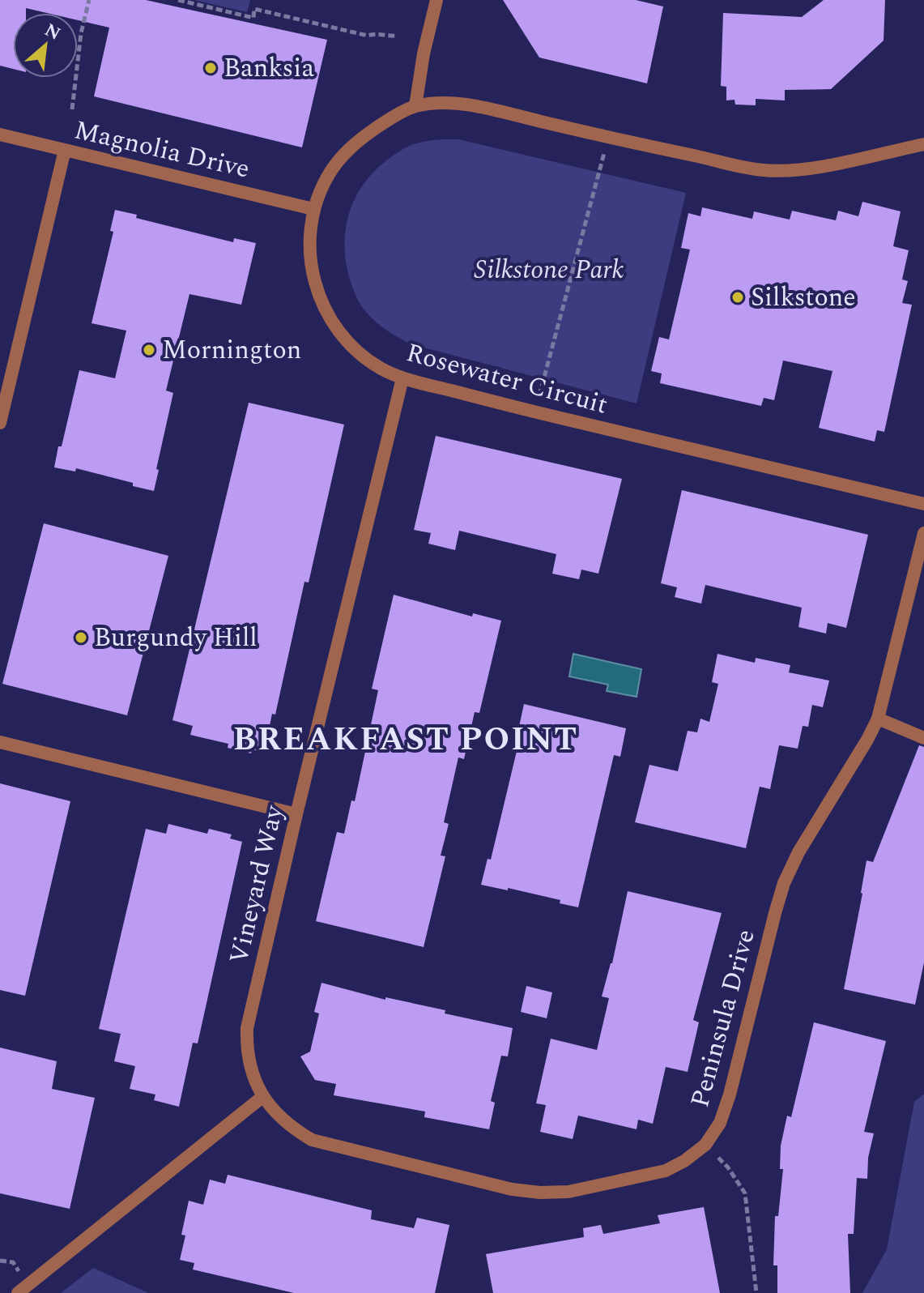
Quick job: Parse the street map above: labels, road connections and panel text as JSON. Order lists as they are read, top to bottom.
{
  "streets": {
    "street": [
      "Magnolia Drive",
      "Rosewater Circuit",
      "Vineyard Way",
      "Peninsula Drive"
    ]
  },
  "crossings": [
    ["Magnolia Drive", "Rosewater Circuit"],
    ["Rosewater Circuit", "Vineyard Way"],
    ["Vineyard Way", "Peninsula Drive"]
  ],
  "districts": ["BREAKFAST POINT"],
  "parks": ["Silkstone Park"],
  "places": [
    "Banksia",
    "Silkstone",
    "Mornington",
    "Burgundy Hill"
  ],
  "north": "top right"
}
